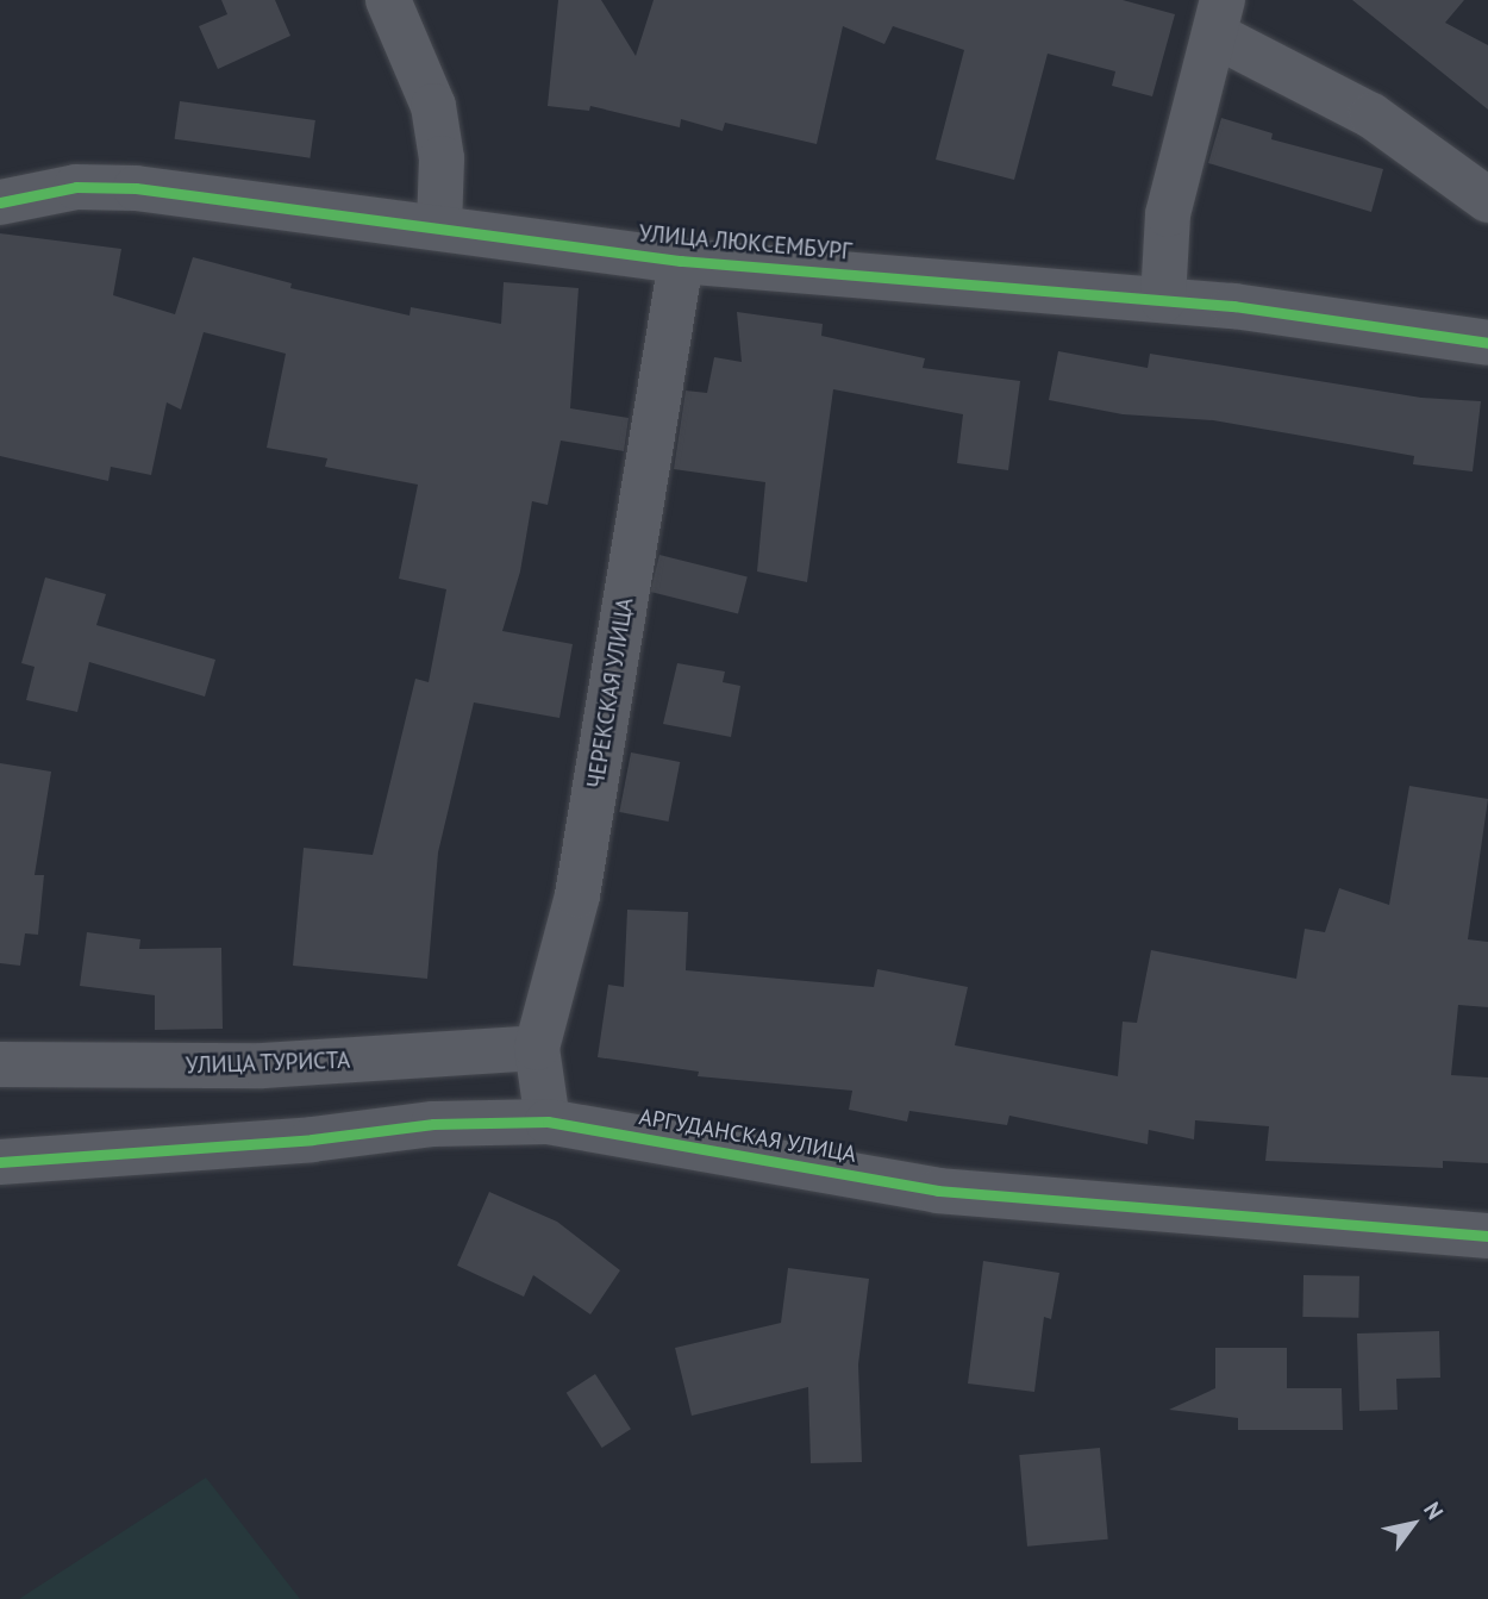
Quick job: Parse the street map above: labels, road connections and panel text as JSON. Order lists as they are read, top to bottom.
{
  "streets": {
    "street": [
      "УЛИЦА ЛЮКСЕМБУРГ",
      "ЧЕРЕКСКАЯ УЛИЦА",
      "УЛИЦА ТУРИСТА",
      "АРГУДАНСКАЯ УЛИЦА"
    ]
  },
  "crossings": [
    ["УЛИЦА ЛЮКСЕМБУРГ", "ЧЕРЕКСКАЯ УЛИЦА"],
    ["ЧЕРЕКСКАЯ УЛИЦА", "УЛИЦА ТУРИСТА"],
    ["ЧЕРЕКСКАЯ УЛИЦА", "АРГУДАНСКАЯ УЛИЦА"]
  ],
  "north": "top right"
}
